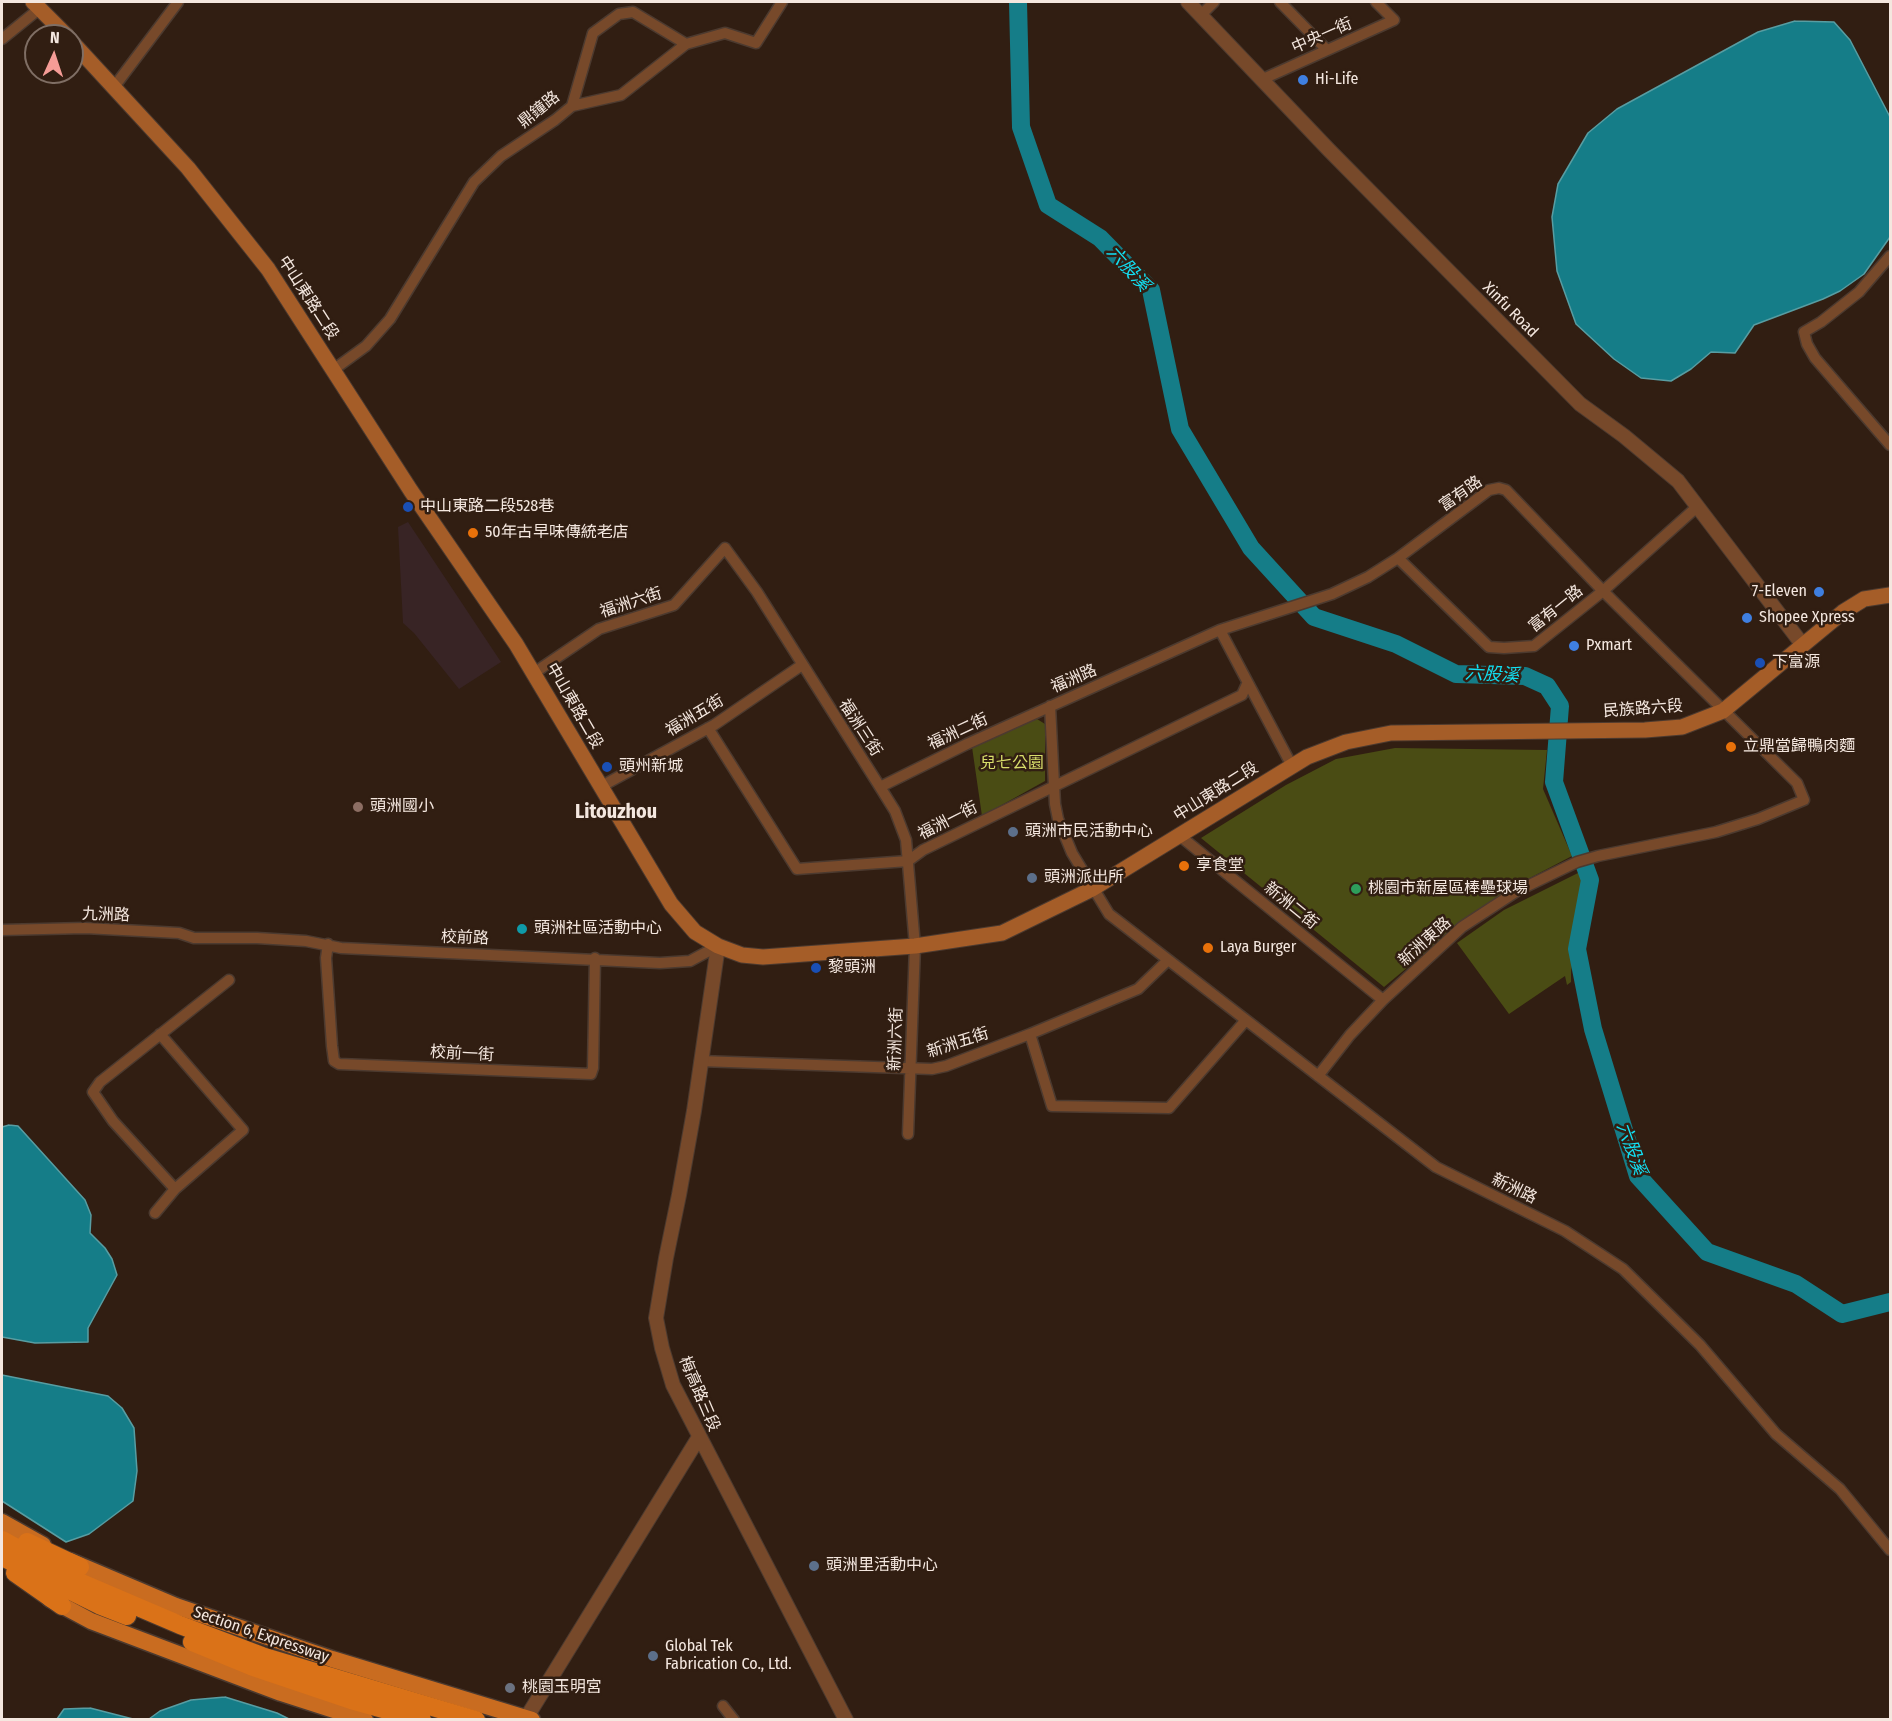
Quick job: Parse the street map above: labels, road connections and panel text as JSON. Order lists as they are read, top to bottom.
{
  "streets": {
    "main road": ["中山東路二段", "民族路六段", "Section 6, Expressway"],
    "street": [
      "中央一街",
      "鼎鐘路",
      "Xinfu Road",
      "富有路",
      "福洲六街",
      "富有一路",
      "福洲路",
      "福洲五街",
      "福洲三街",
      "福洲二街",
      "福洲一街",
      "新洲二街",
      "九洲路",
      "校前路",
      "新洲東路",
      "新洲六街",
      "新洲五街",
      "校前一街",
      "新洲路",
      "梅高路三段"
    ]
  },
  "crossings": [
    ["中央一街", "Xinfu Road"],
    ["鼎鐘路", "中山東路二段"],
    ["中山東路二段", "福洲六街"],
    ["中山東路二段", "福洲路"],
    ["中山東路二段", "民族路六段"],
    ["中山東路二段", "福洲五街"],
    ["中山東路二段", "福洲三街"],
    ["中山東路二段", "新洲二街"],
    ["中山東路二段", "校前路"],
    ["中山東路二段", "新洲六街"],
    ["中山東路二段", "新洲路"],
    ["中山東路二段", "梅高路三段"],
    ["Xinfu Road", "富有一路"],
    ["Xinfu Road", "民族路六段"],
    ["富有路", "富有一路"],
    ["富有路", "福洲路"],
    ["富有路", "民族路六段"],
    ["富有路", "新洲東路"],
    ["福洲六街", "福洲三街"],
    ["福洲路", "福洲二街"],
    ["福洲路", "福洲一街"],
    ["福洲路", "新洲路"],
    ["福洲五街", "福洲三街"],
    ["福洲五街", "福洲一街"],
    ["福洲三街", "福洲二街"],
    ["福洲三街", "福洲一街"],
    ["福洲三街", "新洲六街"],
    ["新洲二街", "新洲東路"],
    ["九洲路", "校前路"],
    ["校前路", "校前一街"],
    ["校前路", "梅高路三段"],
    ["新洲東路", "新洲路"],
    ["新洲六街", "新洲五街"],
    ["新洲五街", "新洲路"],
    ["新洲五街", "梅高路三段"]
  ],
  "districts": ["Litouzhou"],
  "water": ["六股溪"],
  "parks": ["兒七公園"],
  "places": [
    "Hi-Life",
    "中山東路二段528巷",
    "50年古早味傳統老店",
    "7-Eleven",
    "Shopee Xpress",
    "Pxmart",
    "下富源",
    "立鼎當歸鴨肉麵",
    "頭州新城",
    "頭洲國小",
    "頭洲市民活動中心",
    "享食堂",
    "頭洲派出所",
    "桃園市新屋區棒壘球場",
    "頭洲社區活動中心",
    "Laya Burger",
    "黎頭洲",
    "頭洲里活動中心",
    "Global Tek Fabrication Co., Ltd.",
    "桃園玉明宮"
  ],
  "north": "top"
}
